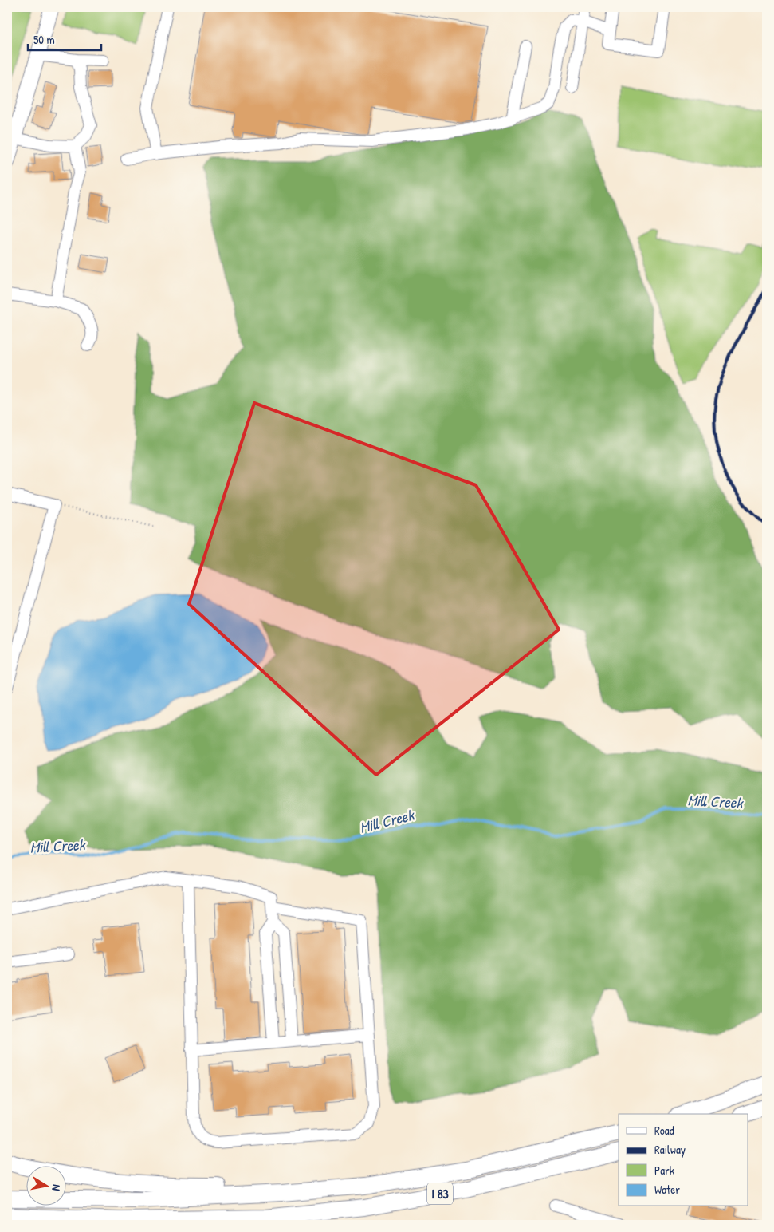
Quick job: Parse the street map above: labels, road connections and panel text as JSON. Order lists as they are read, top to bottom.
{
  "streets": {
    "highway": ["I 83"]
  },
  "water": ["Mill Creek"],
  "legend": [
    "Road",
    "Railway",
    "Park",
    "Water"
  ],
  "scale_bar": "50 m",
  "north": "right"
}
